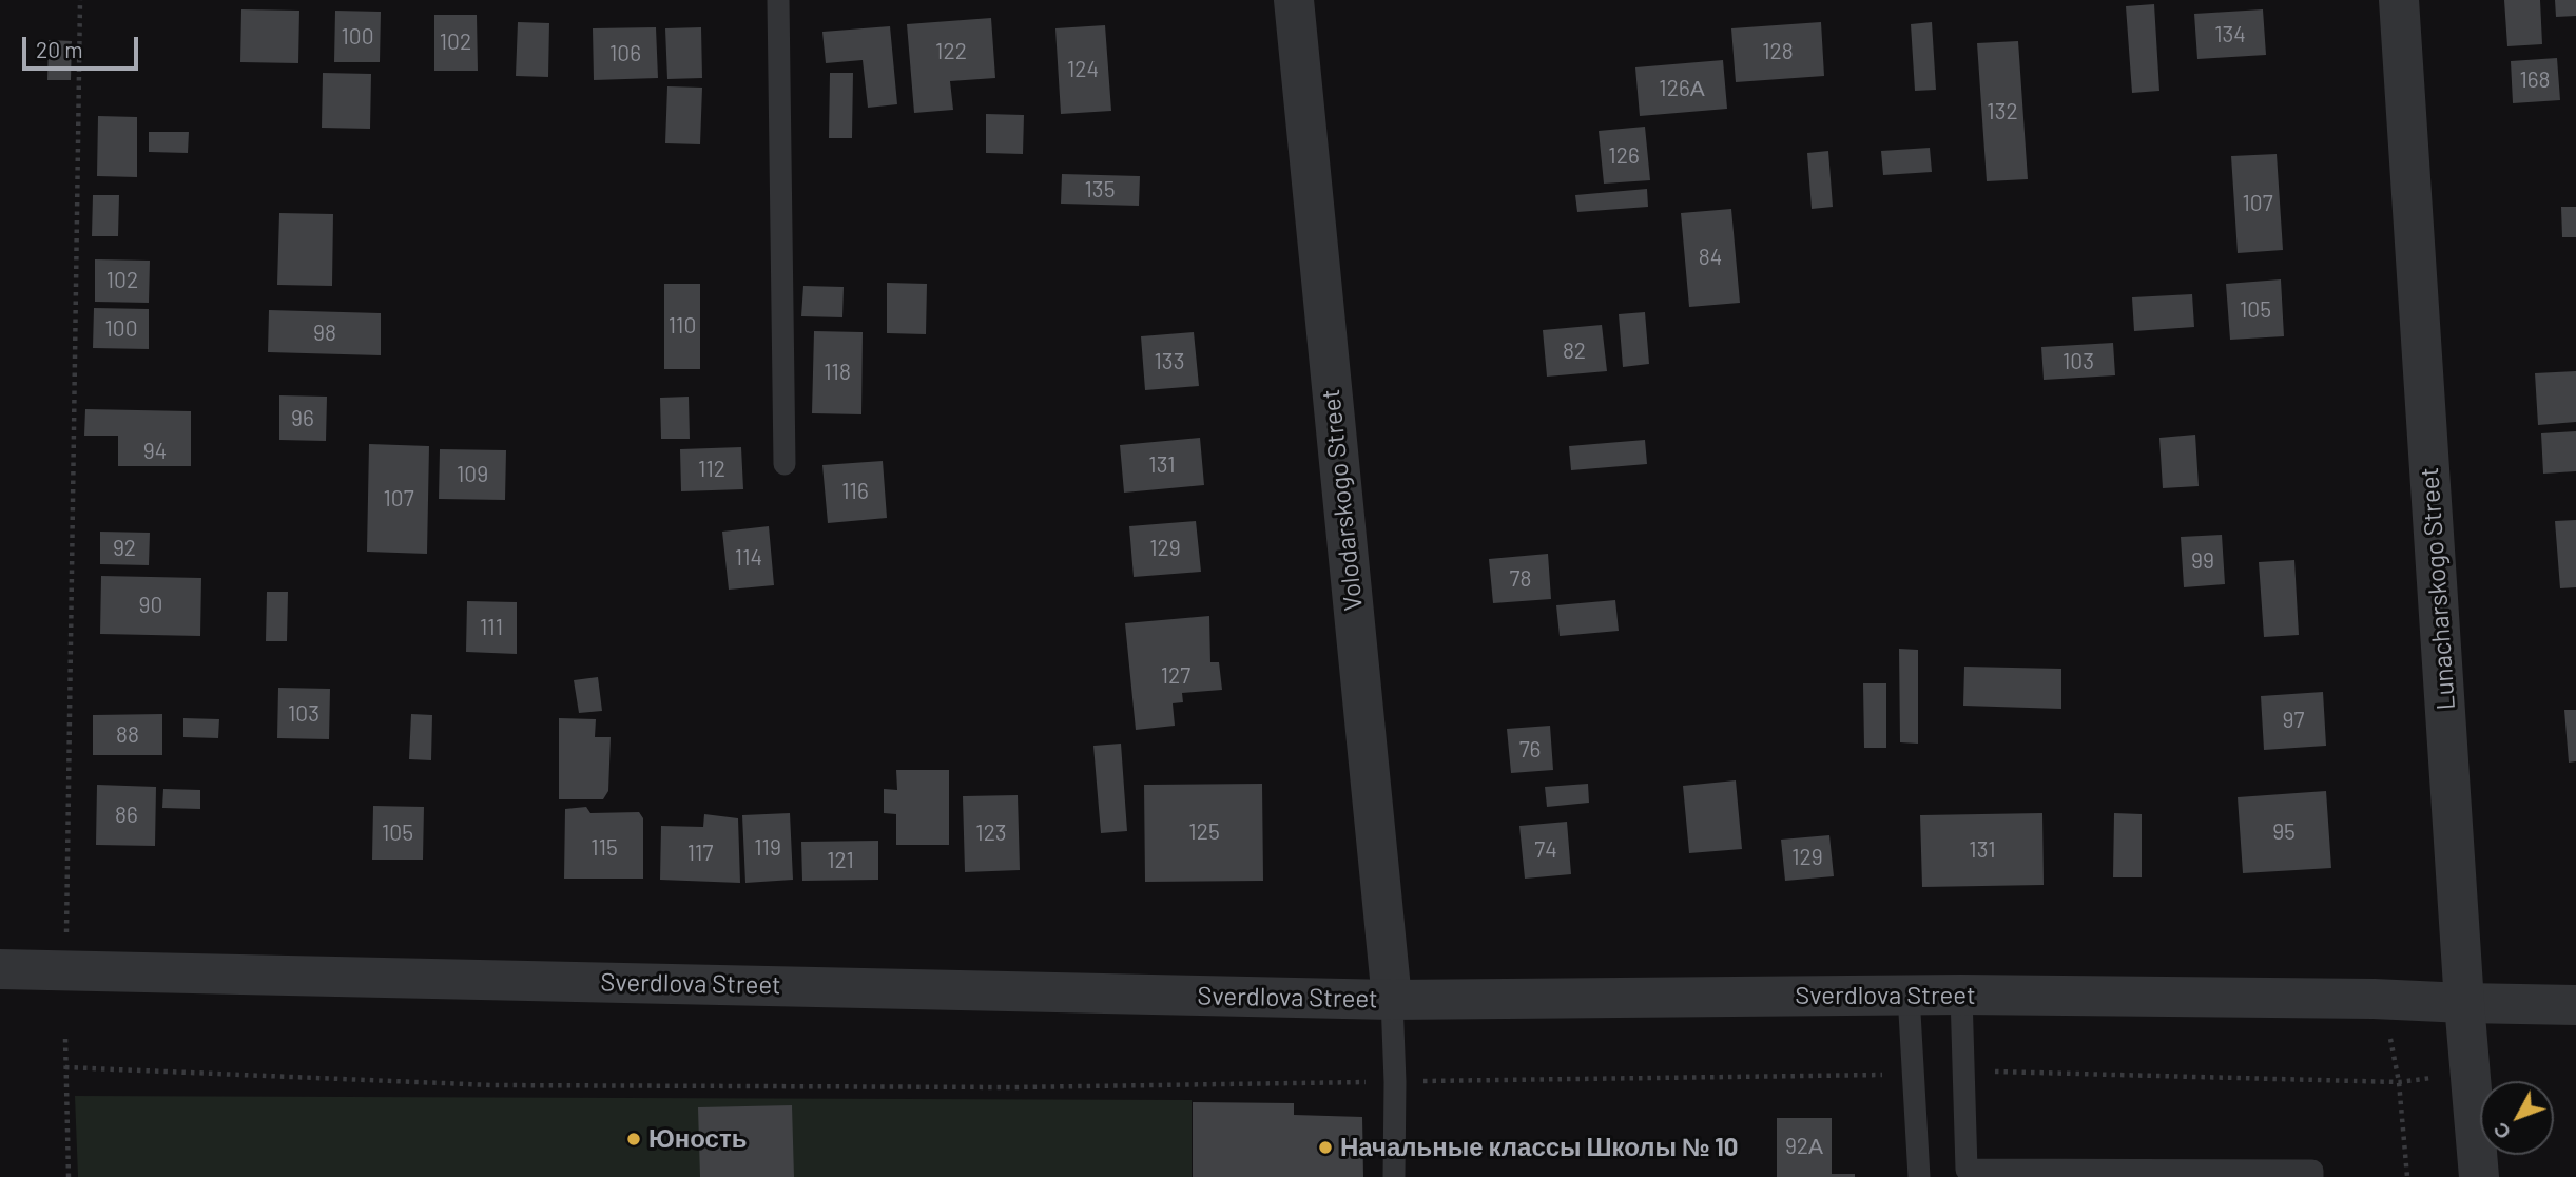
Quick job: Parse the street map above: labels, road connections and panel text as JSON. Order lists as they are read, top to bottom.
{
  "streets": {
    "street": ["Volodarskogo Street", "Lunacharskogo Street", "Sverdlova Street"]
  },
  "crossings": [
    ["Volodarskogo Street", "Sverdlova Street"],
    ["Lunacharskogo Street", "Sverdlova Street"]
  ],
  "places": ["Юность", "Начальные классы Школы № 10"],
  "house_numbers": [
    "134",
    "100",
    "102",
    "122",
    "128",
    "106",
    "124",
    "168",
    "126А",
    "132",
    "126",
    "135",
    "107",
    "84",
    "102",
    "105",
    "110",
    "100",
    "98",
    "82",
    "133",
    "103",
    "118",
    "96",
    "94",
    "131",
    "112",
    "109",
    "116",
    "107",
    "92",
    "129",
    "114",
    "99",
    "78",
    "90",
    "111",
    "127",
    "103",
    "97",
    "88",
    "76",
    "86",
    "125",
    "95",
    "105",
    "123",
    "115",
    "119",
    "74",
    "131",
    "117",
    "129",
    "121",
    "92А"
  ],
  "scale_bar": "20 m",
  "north": "bottom left"
}
